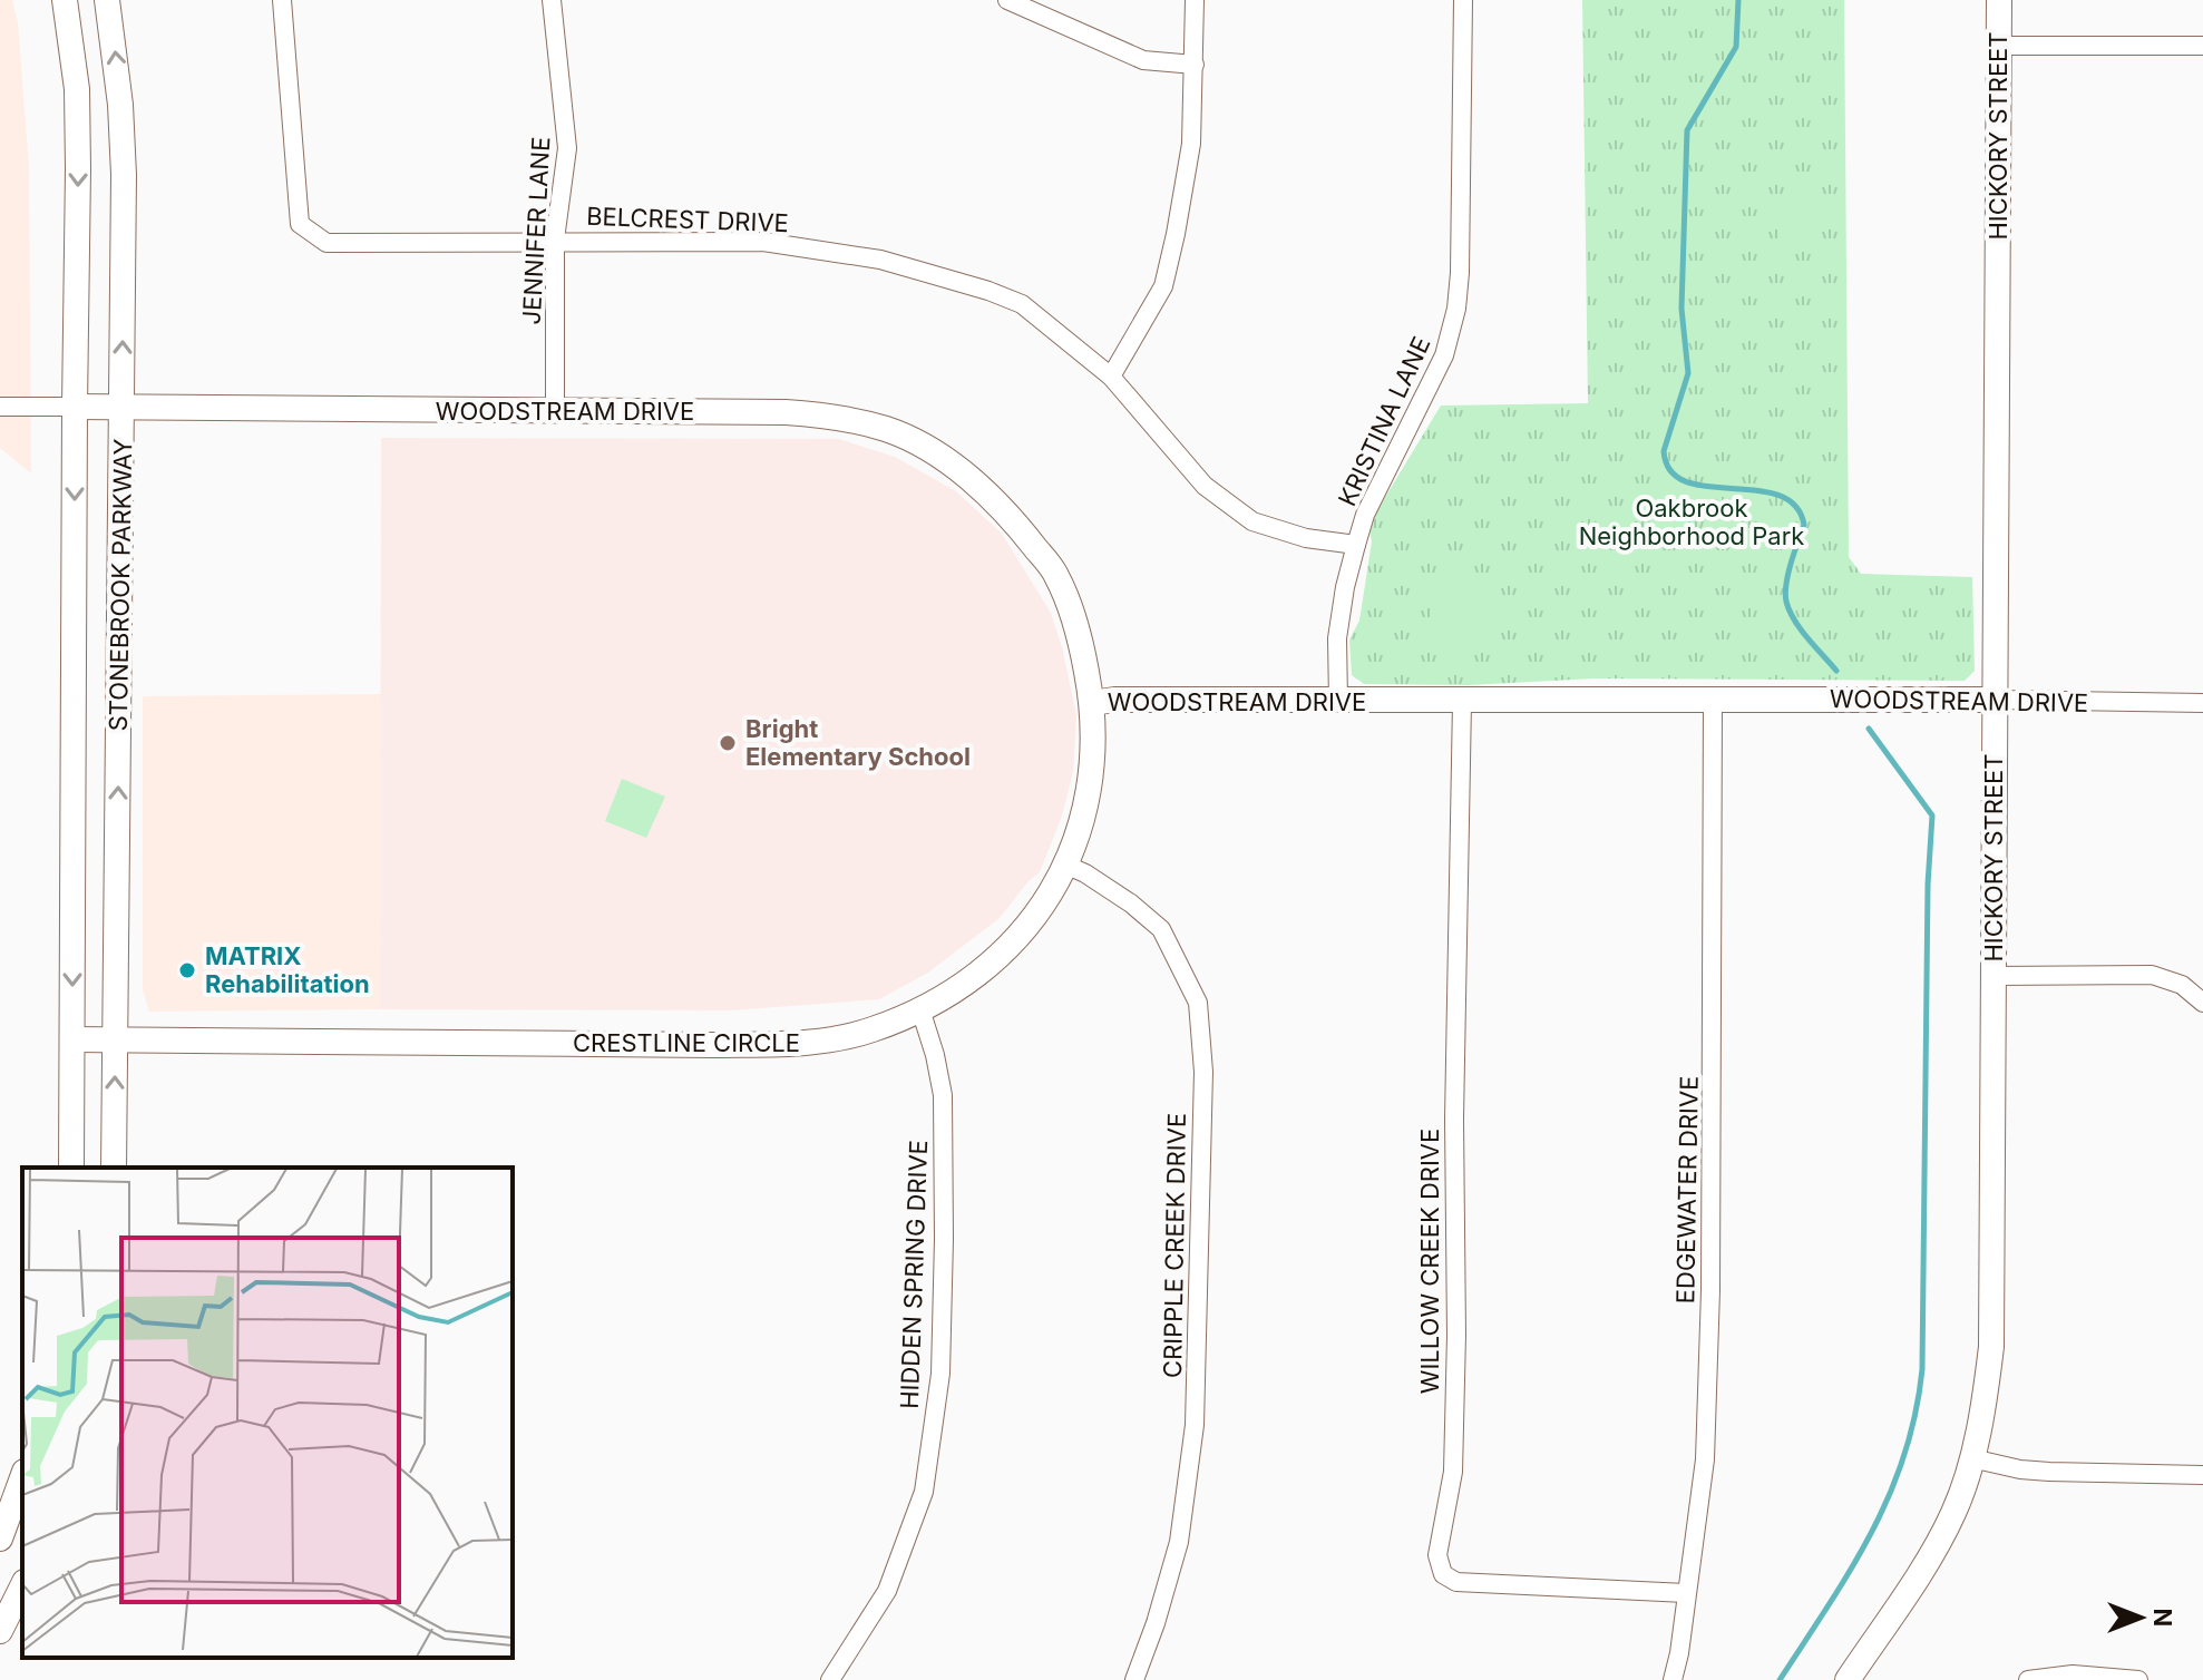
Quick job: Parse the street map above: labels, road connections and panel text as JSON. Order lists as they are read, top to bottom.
{
  "streets": {
    "street": [
      "HICKORY STREET",
      "BELCREST DRIVE",
      "JENNIFER LANE",
      "WOODSTREAM DRIVE",
      "KRISTINA LANE",
      "STONEBROOK PARKWAY",
      "CRESTLINE CIRCLE",
      "EDGEWATER DRIVE",
      "CRIPPLE CREEK DRIVE",
      "WILLOW CREEK DRIVE",
      "HIDDEN SPRING DRIVE"
    ]
  },
  "crossings": [
    ["HICKORY STREET", "WOODSTREAM DRIVE"],
    ["BELCREST DRIVE", "JENNIFER LANE"],
    ["BELCREST DRIVE", "KRISTINA LANE"],
    ["JENNIFER LANE", "WOODSTREAM DRIVE"],
    ["WOODSTREAM DRIVE", "KRISTINA LANE"],
    ["WOODSTREAM DRIVE", "STONEBROOK PARKWAY"],
    ["WOODSTREAM DRIVE", "CRESTLINE CIRCLE"],
    ["WOODSTREAM DRIVE", "EDGEWATER DRIVE"],
    ["WOODSTREAM DRIVE", "WILLOW CREEK DRIVE"],
    ["STONEBROOK PARKWAY", "CRESTLINE CIRCLE"],
    ["CRESTLINE CIRCLE", "CRIPPLE CREEK DRIVE"],
    ["CRESTLINE CIRCLE", "HIDDEN SPRING DRIVE"],
    ["EDGEWATER DRIVE", "WILLOW CREEK DRIVE"]
  ],
  "parks": ["Oakbrook Neighborhood Park"],
  "places": ["Bright Elementary School", "MATRIX Rehabilitation"],
  "north": "right"
}
